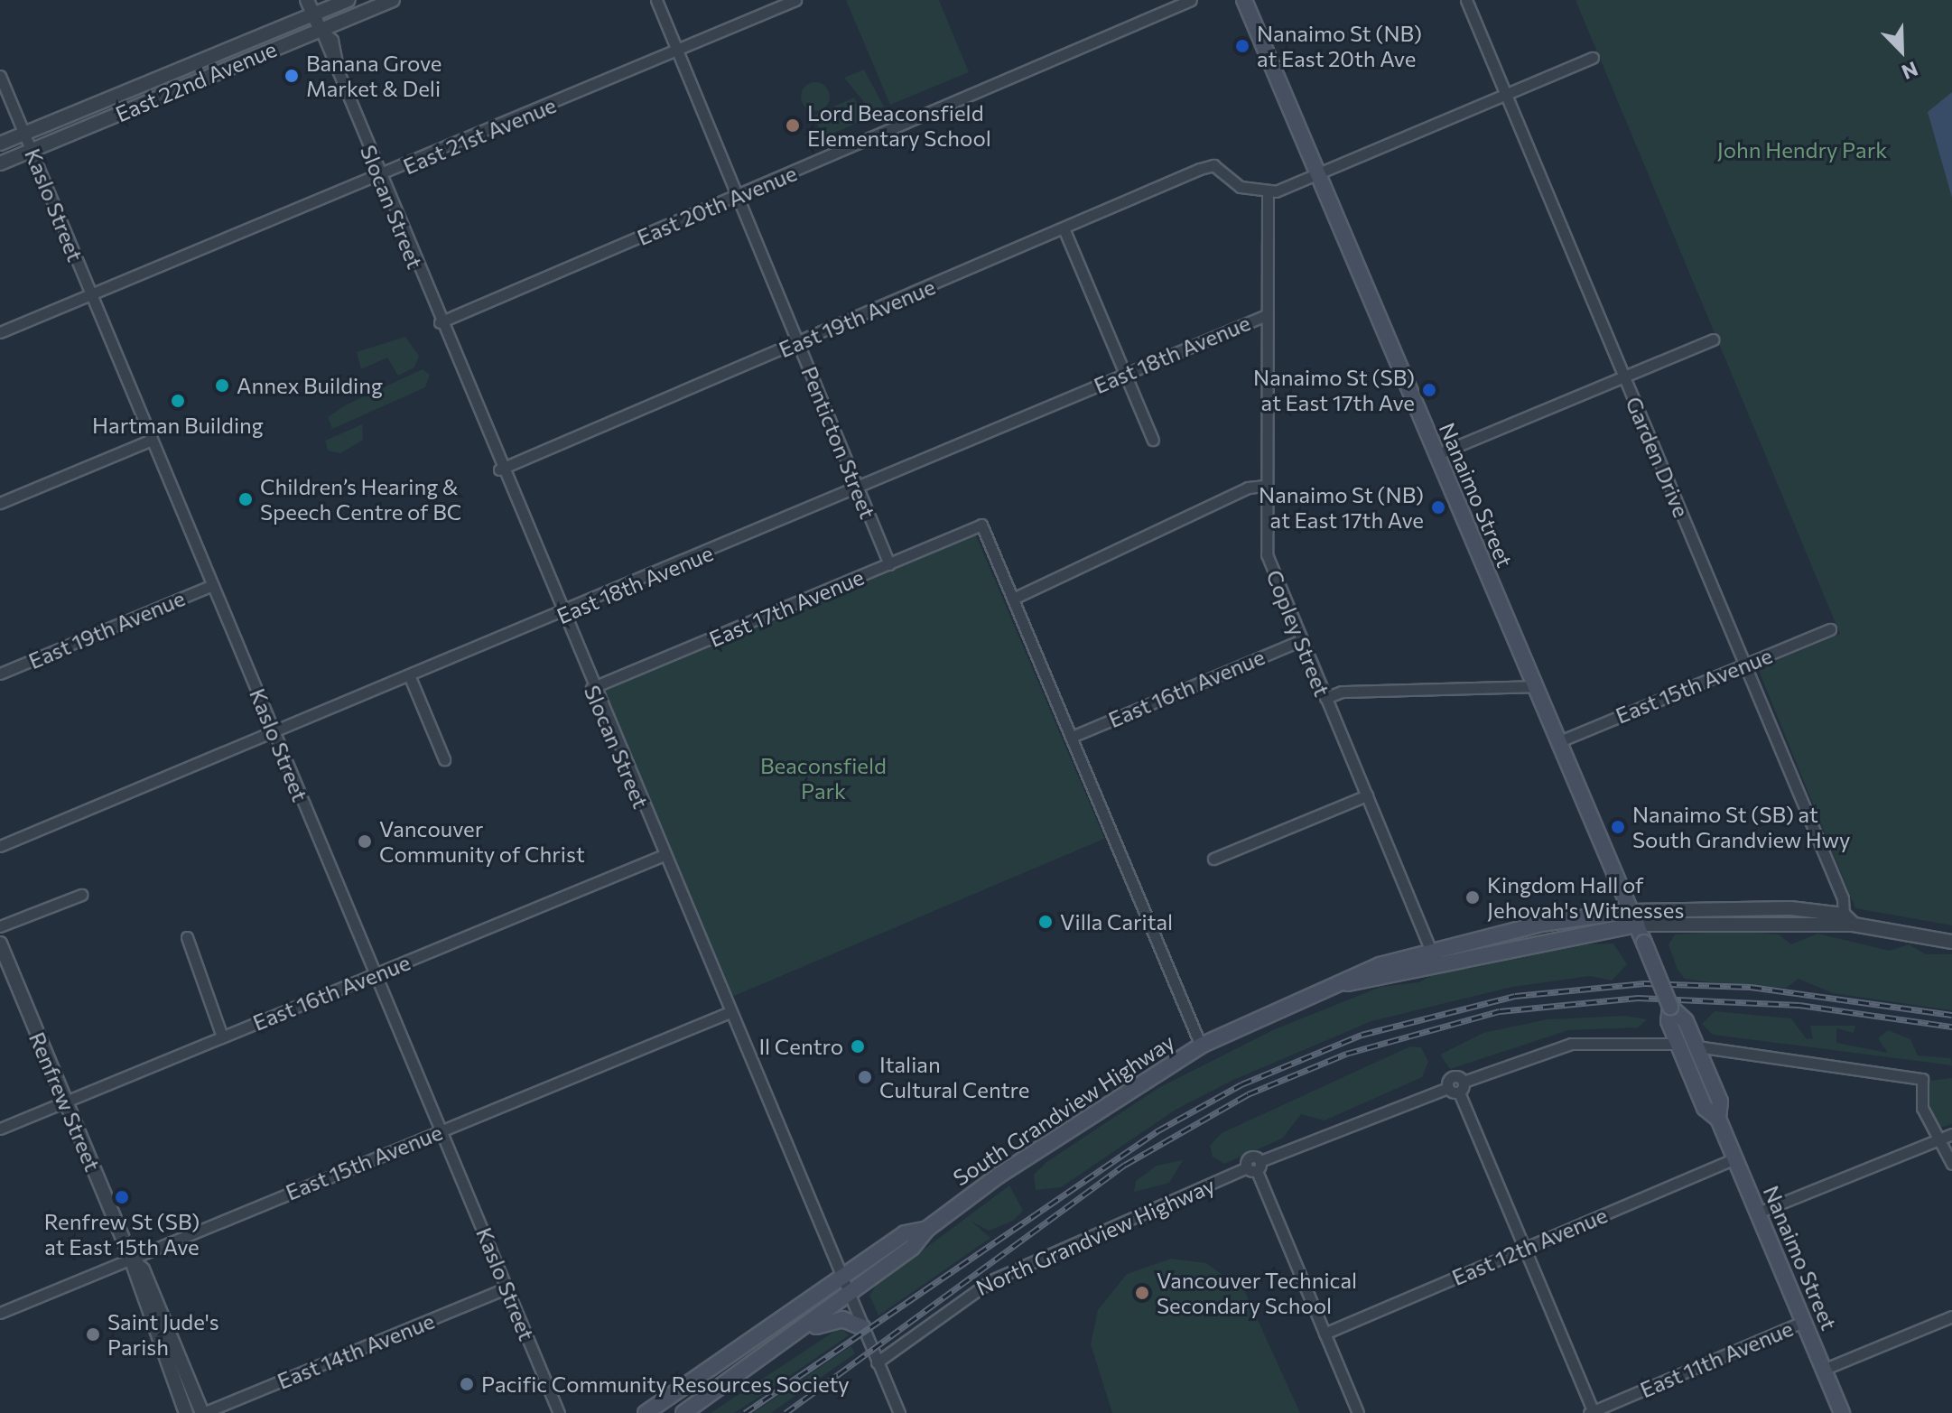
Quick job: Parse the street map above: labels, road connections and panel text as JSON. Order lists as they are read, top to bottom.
{
  "streets": {
    "main road": ["Nanaimo Street", "South Grandview Highway"],
    "street": [
      "East 22nd Avenue",
      "East 21st Avenue",
      "Kaslo Street",
      "East 20th Avenue",
      "Slocan Street",
      "East 19th Avenue",
      "East 18th Avenue",
      "Penticton Street",
      "Garden Drive",
      "East 17th Avenue",
      "Copley Street",
      "East 15th Avenue",
      "East 16th Avenue",
      "Renfrew Street",
      "North Grandview Highway",
      "East 12th Avenue",
      "East 14th Avenue",
      "East 11th Avenue"
    ]
  },
  "crossings": [
    ["East 22nd Avenue", "Kaslo Street"],
    ["East 22nd Avenue", "Slocan Street"],
    ["East 21st Avenue", "Kaslo Street"],
    ["East 21st Avenue", "Slocan Street"],
    ["East 21st Avenue", "Penticton Street"],
    ["Kaslo Street", "East 19th Avenue"],
    ["Kaslo Street", "East 18th Avenue"],
    ["Kaslo Street", "East 15th Avenue"],
    ["Kaslo Street", "East 16th Avenue"],
    ["Kaslo Street", "East 14th Avenue"],
    ["East 20th Avenue", "Slocan Street"],
    ["East 20th Avenue", "Penticton Street"],
    ["Slocan Street", "East 19th Avenue"],
    ["Slocan Street", "East 18th Avenue"],
    ["Slocan Street", "East 17th Avenue"],
    ["Slocan Street", "East 15th Avenue"],
    ["Slocan Street", "East 16th Avenue"],
    ["Slocan Street", "South Grandview Highway"],
    ["Slocan Street", "North Grandview Highway"],
    ["East 19th Avenue", "Penticton Street"],
    ["East 19th Avenue", "Copley Street"],
    ["East 18th Avenue", "Penticton Street"],
    ["East 18th Avenue", "Copley Street"],
    ["Penticton Street", "East 17th Avenue"],
    ["Garden Drive", "East 15th Avenue"],
    ["Garden Drive", "South Grandview Highway"],
    ["Nanaimo Street", "East 15th Avenue"],
    ["Nanaimo Street", "South Grandview Highway"],
    ["Nanaimo Street", "North Grandview Highway"],
    ["Nanaimo Street", "East 12th Avenue"],
    ["Nanaimo Street", "East 11th Avenue"],
    ["Copley Street", "East 16th Avenue"],
    ["Copley Street", "South Grandview Highway"],
    ["East 15th Avenue", "Renfrew Street"],
    ["East 16th Avenue", "Renfrew Street"],
    ["Renfrew Street", "East 14th Avenue"]
  ],
  "parks": ["John Hendry Park", "Beaconsfield Park"],
  "places": [
    "Nanaimo St (NB) at East 20th Ave",
    "Banana Grove Market & Deli",
    "Lord Beaconsfield Elementary School",
    "Annex Building",
    "Nanaimo St (SB) at East 17th Ave",
    "Hartman Building",
    "Children’s Hearing & Speech Centre of BC",
    "Nanaimo St (NB) at East 17th Ave",
    "Nanaimo St (SB) at South Grandview Hwy",
    "Vancouver Community of Christ",
    "Kingdom Hall of Jehovah's Witnesses",
    "Villa Carital",
    "Il Centro",
    "Italian Cultural Centre",
    "Renfrew St (SB) at East 15th Ave",
    "Vancouver Technical Secondary School",
    "Saint Jude's Parish",
    "Pacific Community Resources Society"
  ],
  "north": "bottom right"
}
